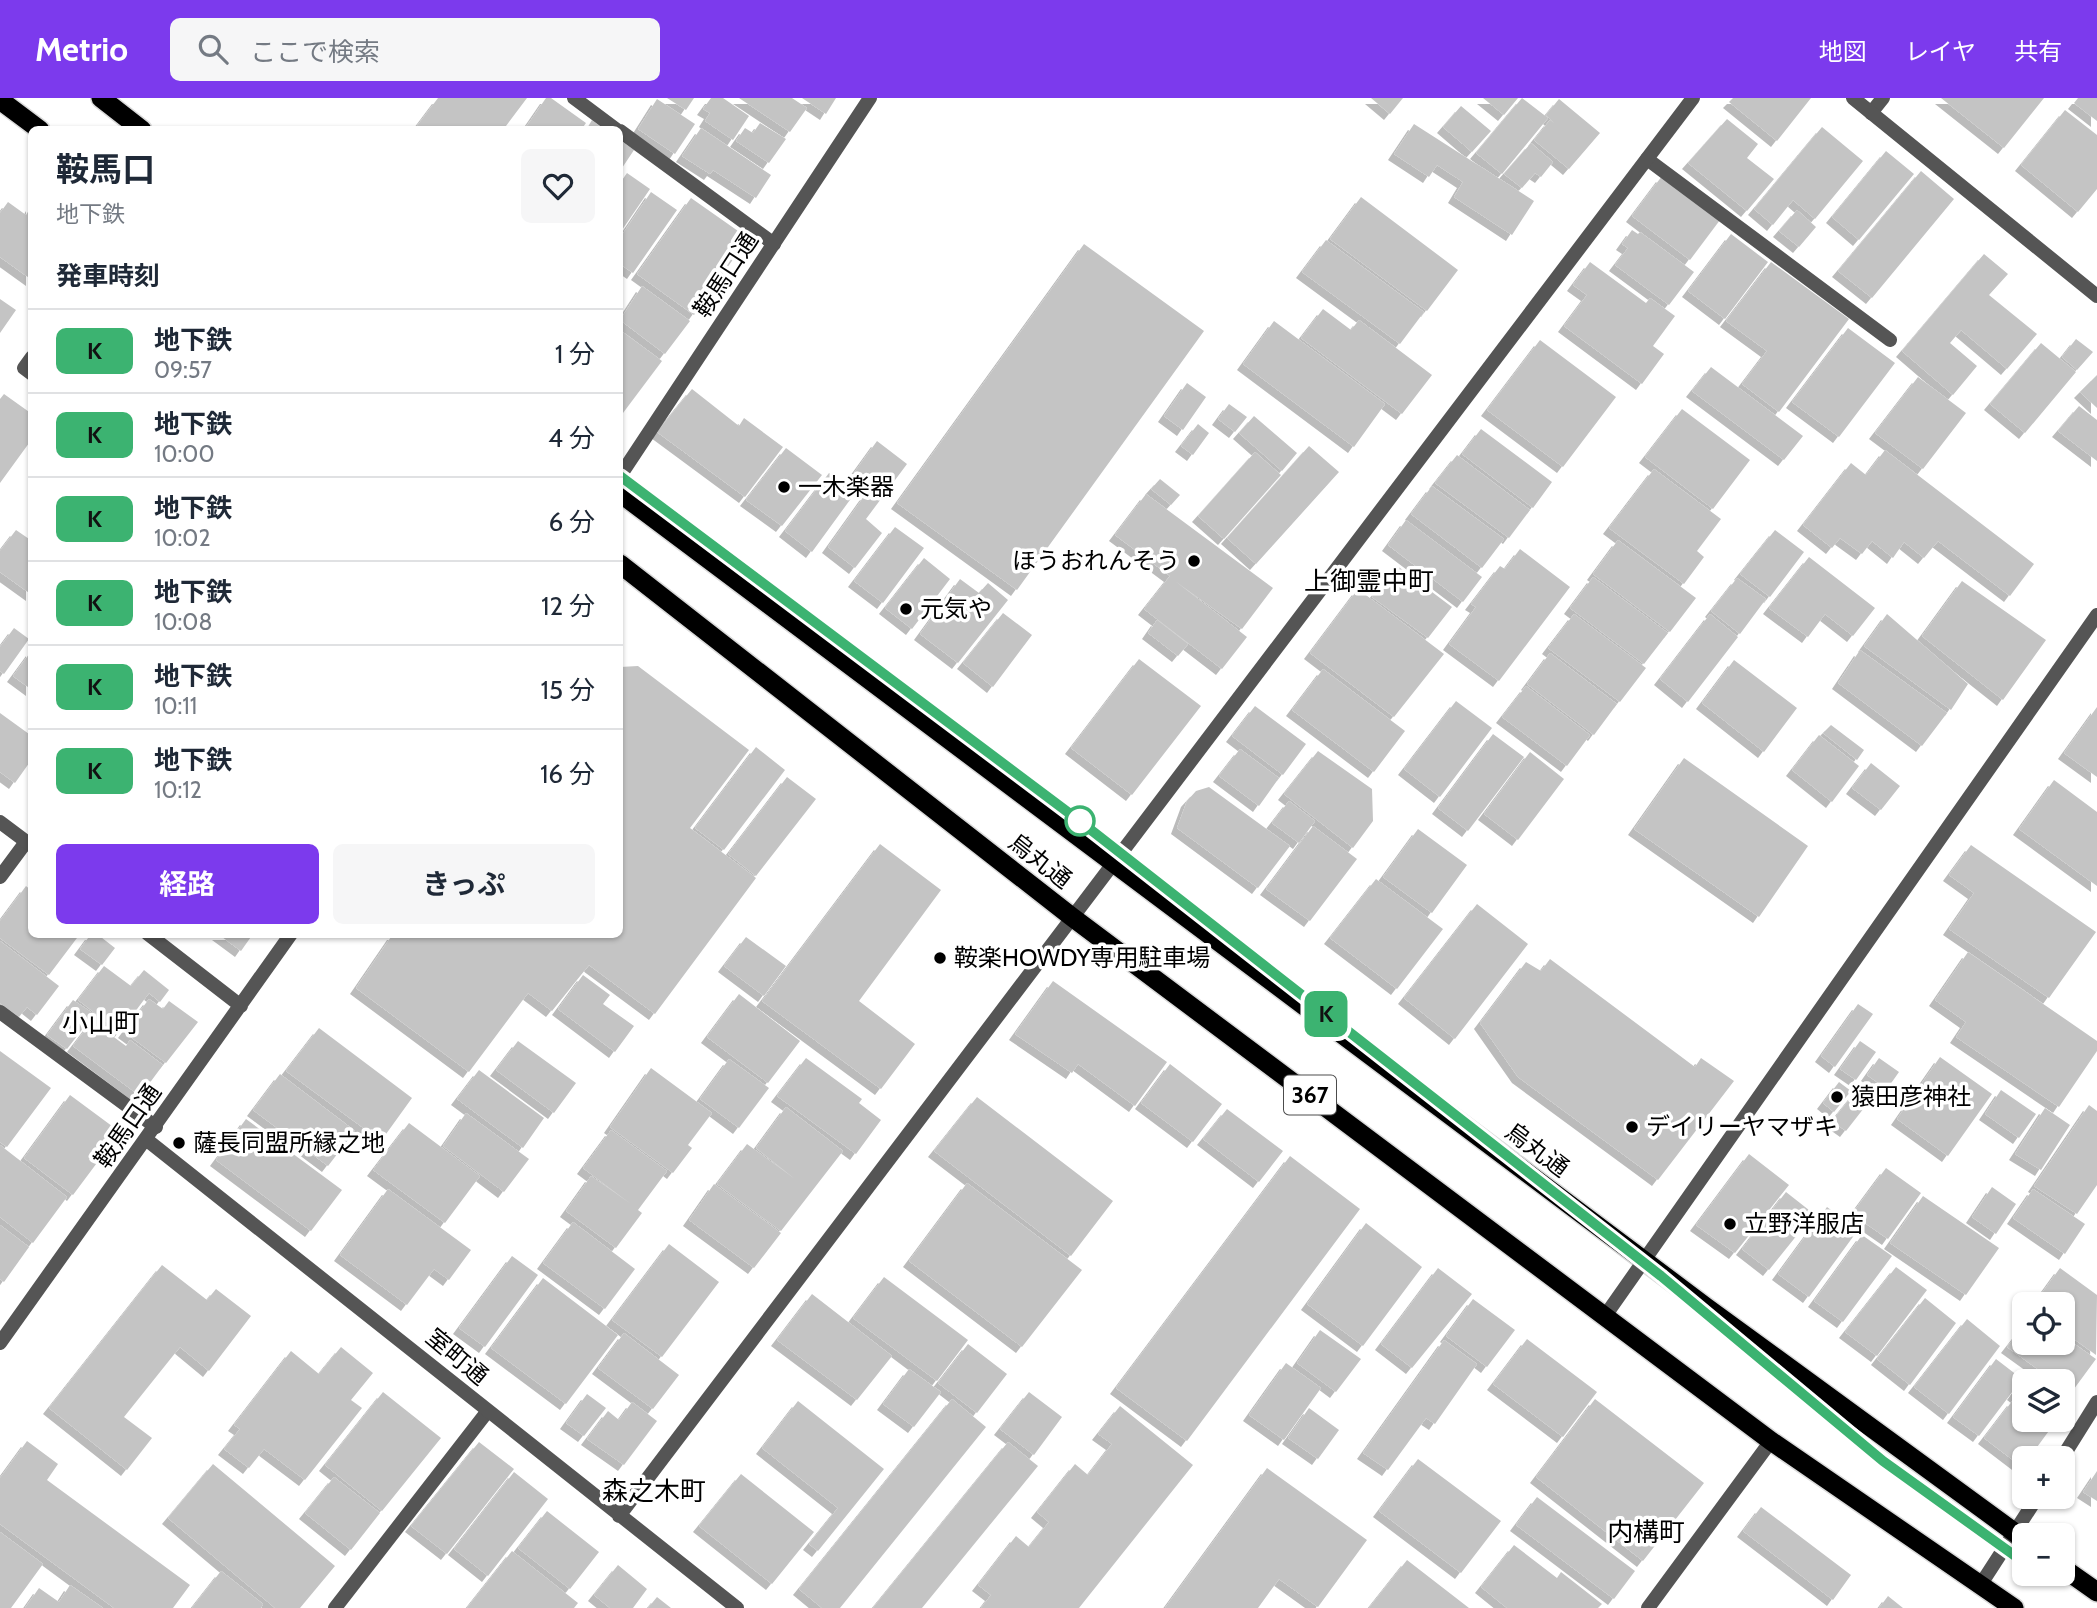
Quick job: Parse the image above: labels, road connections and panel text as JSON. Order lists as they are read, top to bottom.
{
  "streets": {
    "highway": ["烏丸通", "367"],
    "street": ["鞍馬口通", "室町通"]
  },
  "crossings": [
    ["鞍馬口通", "室町通"]
  ],
  "districts": [
    "上御霊中町",
    "小山町",
    "森之木町",
    "内構町"
  ],
  "places": [
    "一木楽器",
    "ほうおれんそう",
    "元気や",
    "鞍楽HOWDY専用駐車場",
    "猿田彦神社",
    "デイリーヤマザキ",
    "薩長同盟所縁之地",
    "立野洋服店"
  ],
  "lines": ["metro line K"],
  "page": {
    "header": "Metrio",
    "search": "ここで検索",
    "nav": ["地図", "レイヤ", "共有"],
    "on_map": "K",
    "heading": [
      ["鞍馬口", "地下鉄"],
      "発車時刻"
    ],
    "list": [
      {
        "mark": "K",
        "name": "地下鉄",
        "note": "09:57",
        "value": "1 分"
      },
      {
        "mark": "K",
        "name": "地下鉄",
        "note": "10:00",
        "value": "4 分"
      },
      {
        "mark": "K",
        "name": "地下鉄",
        "note": "10:02",
        "value": "6 分"
      },
      {
        "mark": "K",
        "name": "地下鉄",
        "note": "10:08",
        "value": "12 分"
      },
      {
        "mark": "K",
        "name": "地下鉄",
        "note": "10:11",
        "value": "15 分"
      },
      {
        "mark": "K",
        "name": "地下鉄",
        "note": "10:12",
        "value": "16 分"
      }
    ],
    "buttons": ["経路", "きっぷ"],
    "map_buttons": ["+", "−"]
  }
}
